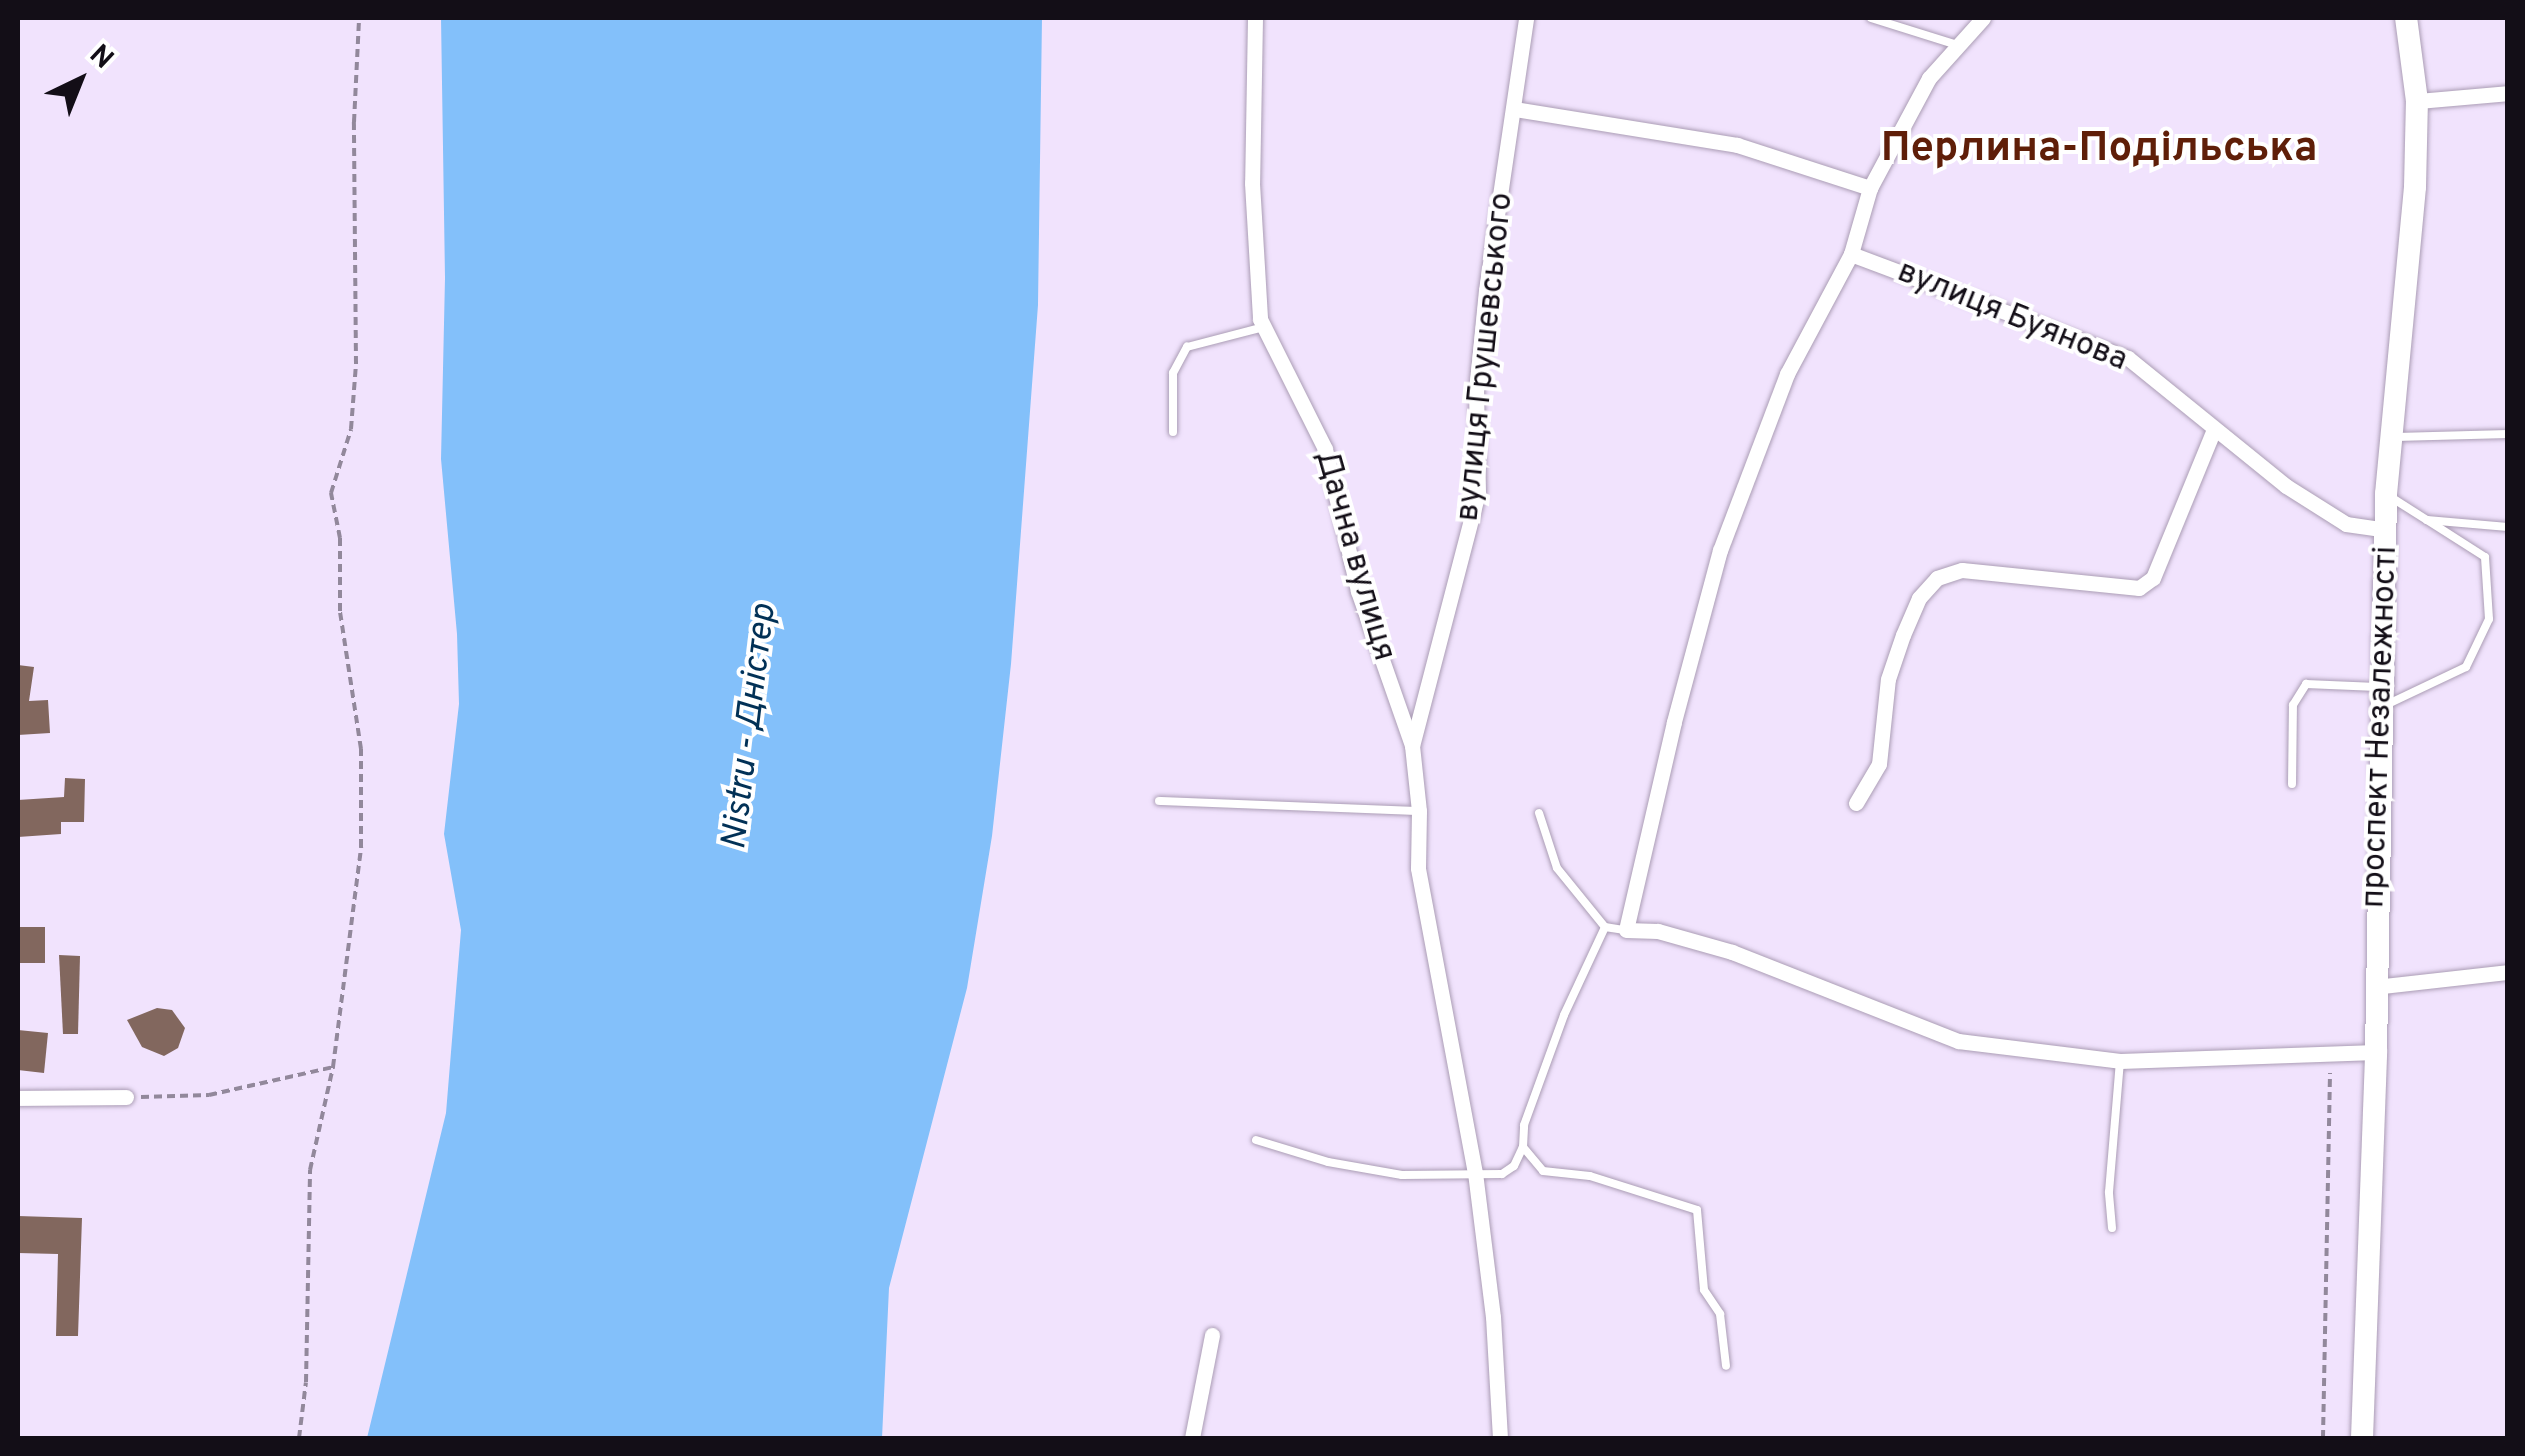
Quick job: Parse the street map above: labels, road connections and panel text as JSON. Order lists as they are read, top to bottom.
{
  "streets": {
    "main road": ["проспект Незалежності"],
    "street": ["вулиця Буянова", "вулиця Грушевського", "Дачна вулиця"]
  },
  "crossings": [
    ["вулиця Буянова", "проспект Незалежності"],
    ["вулиця Грушевського", "Дачна вулиця"]
  ],
  "districts": ["Перлина-Подільська"],
  "water": ["Nistru - Дністер"],
  "north": "top right"
}
